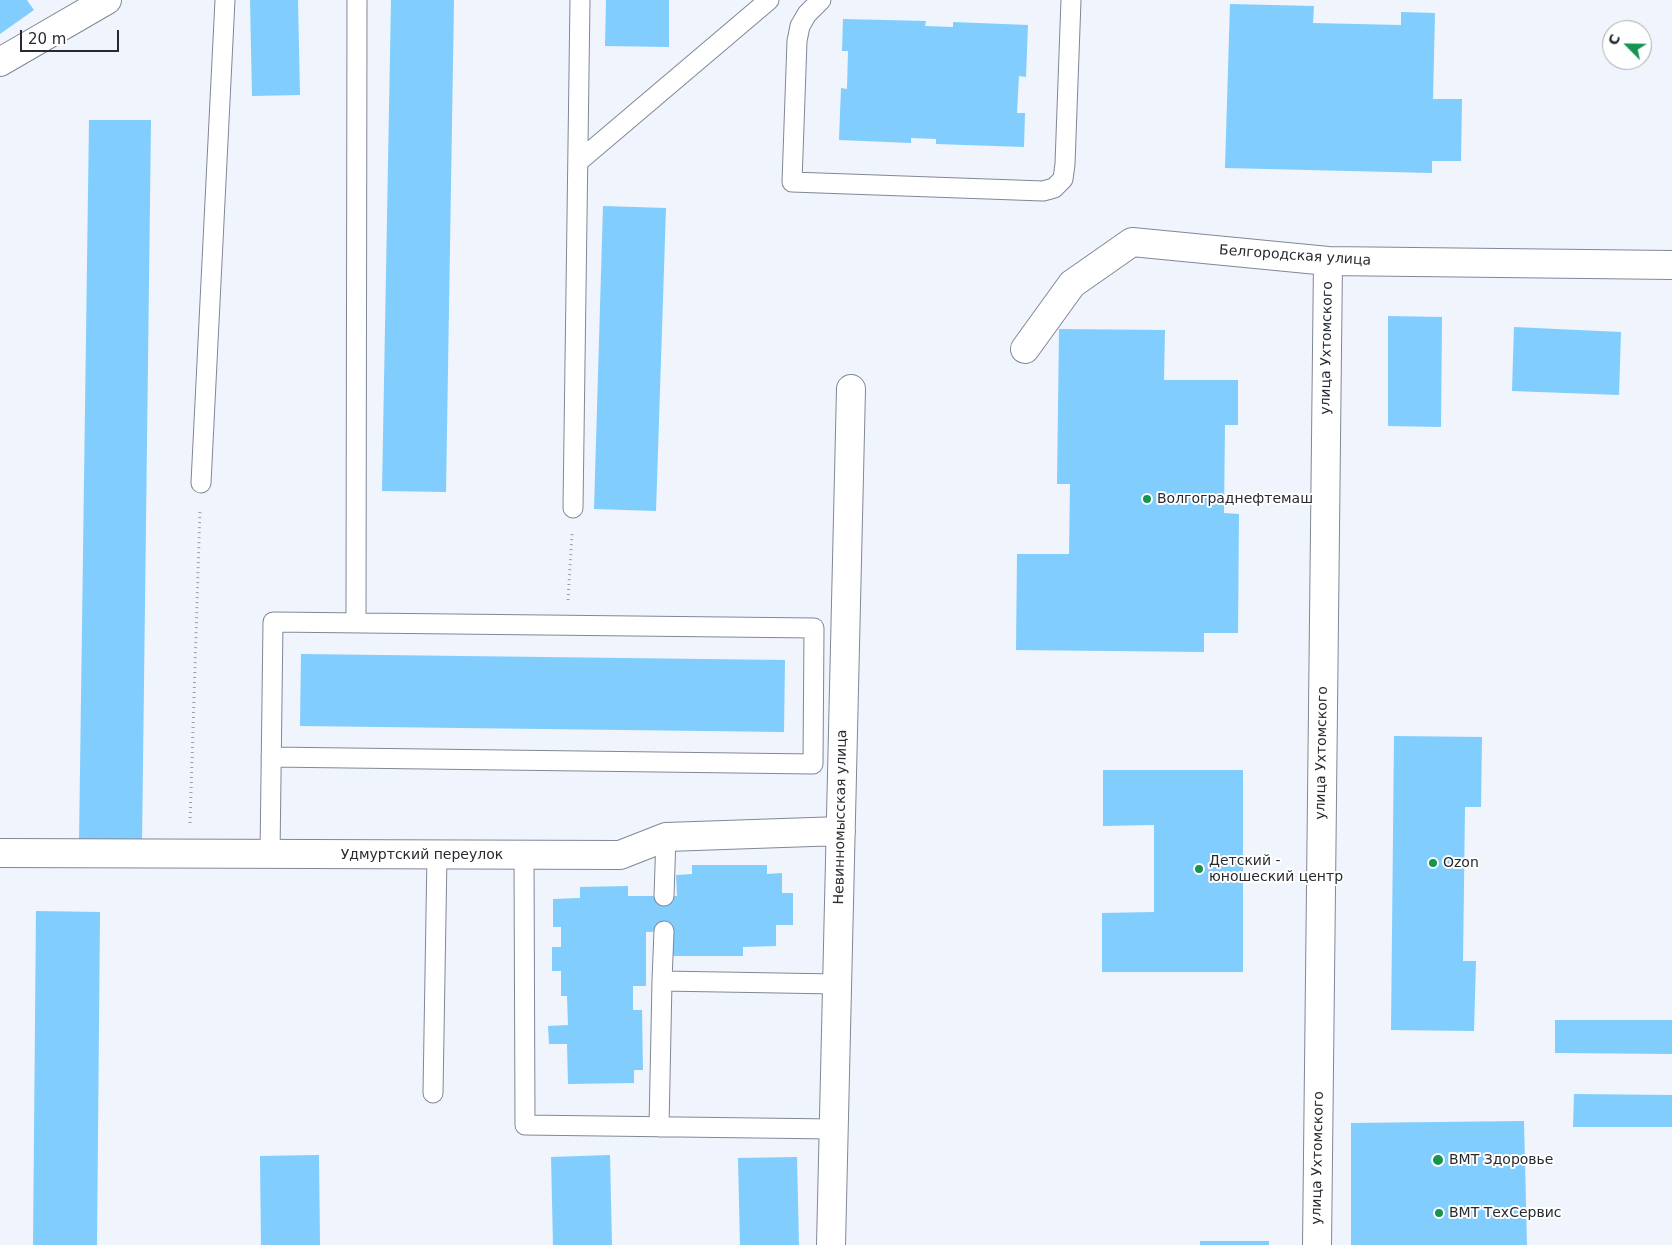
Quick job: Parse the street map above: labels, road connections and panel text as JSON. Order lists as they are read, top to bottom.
{
  "streets": {
    "street": [
      "Белгородская улица",
      "улица Ухтомского",
      "Невинномысская улица",
      "Удмуртский переулок"
    ]
  },
  "crossings": [
    ["Белгородская улица", "улица Ухтомского"],
    ["Невинномысская улица", "Удмуртский переулок"]
  ],
  "places": [
    "Волгограднефтемаш",
    "Ozon",
    "Детский - юношеский центр",
    "ВМТ Здоровье",
    "ВМТ ТехСервис"
  ],
  "scale_bar": "20 m",
  "north": "top left"
}
